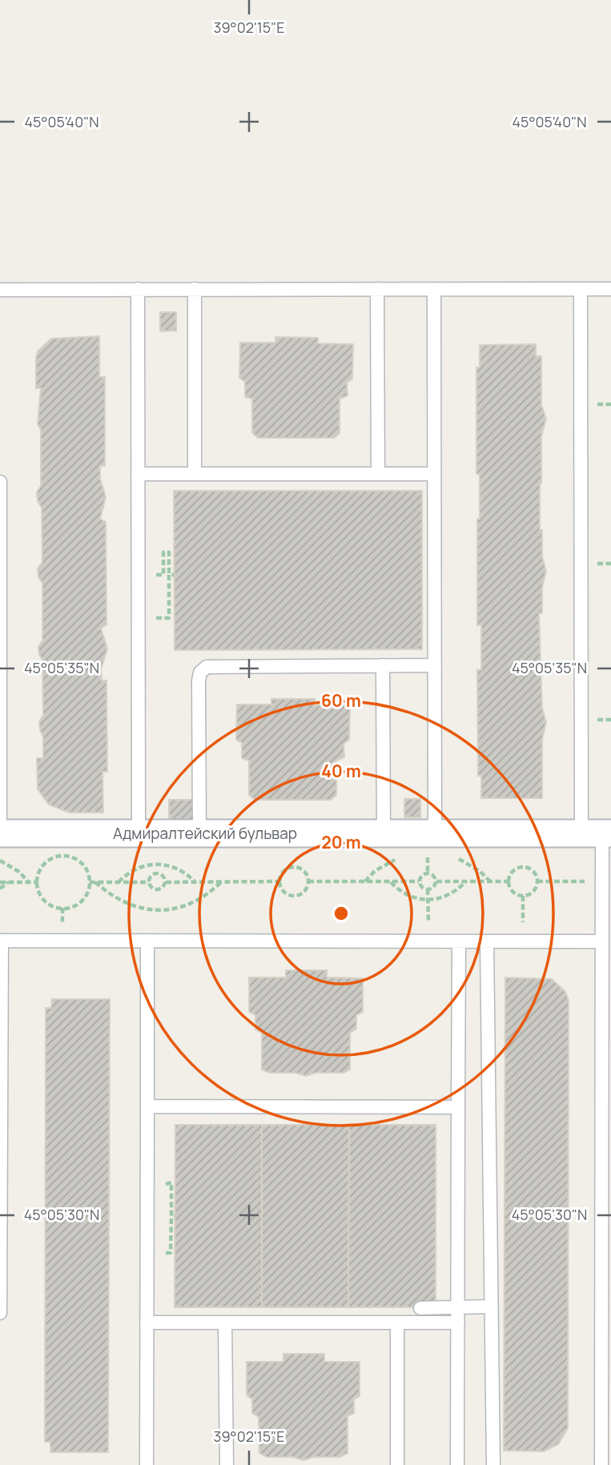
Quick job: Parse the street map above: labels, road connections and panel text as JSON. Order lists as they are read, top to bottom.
{
  "streets": {
    "street": ["Адмиралтейский бульвар"]
  },
  "coordinates": [
    "39°02'15\"E",
    "45°05'40\"N",
    "45°05'35\"N",
    "45°05'30\"N"
  ],
  "rings": ["60 m", "40 m", "20 m"]
}
